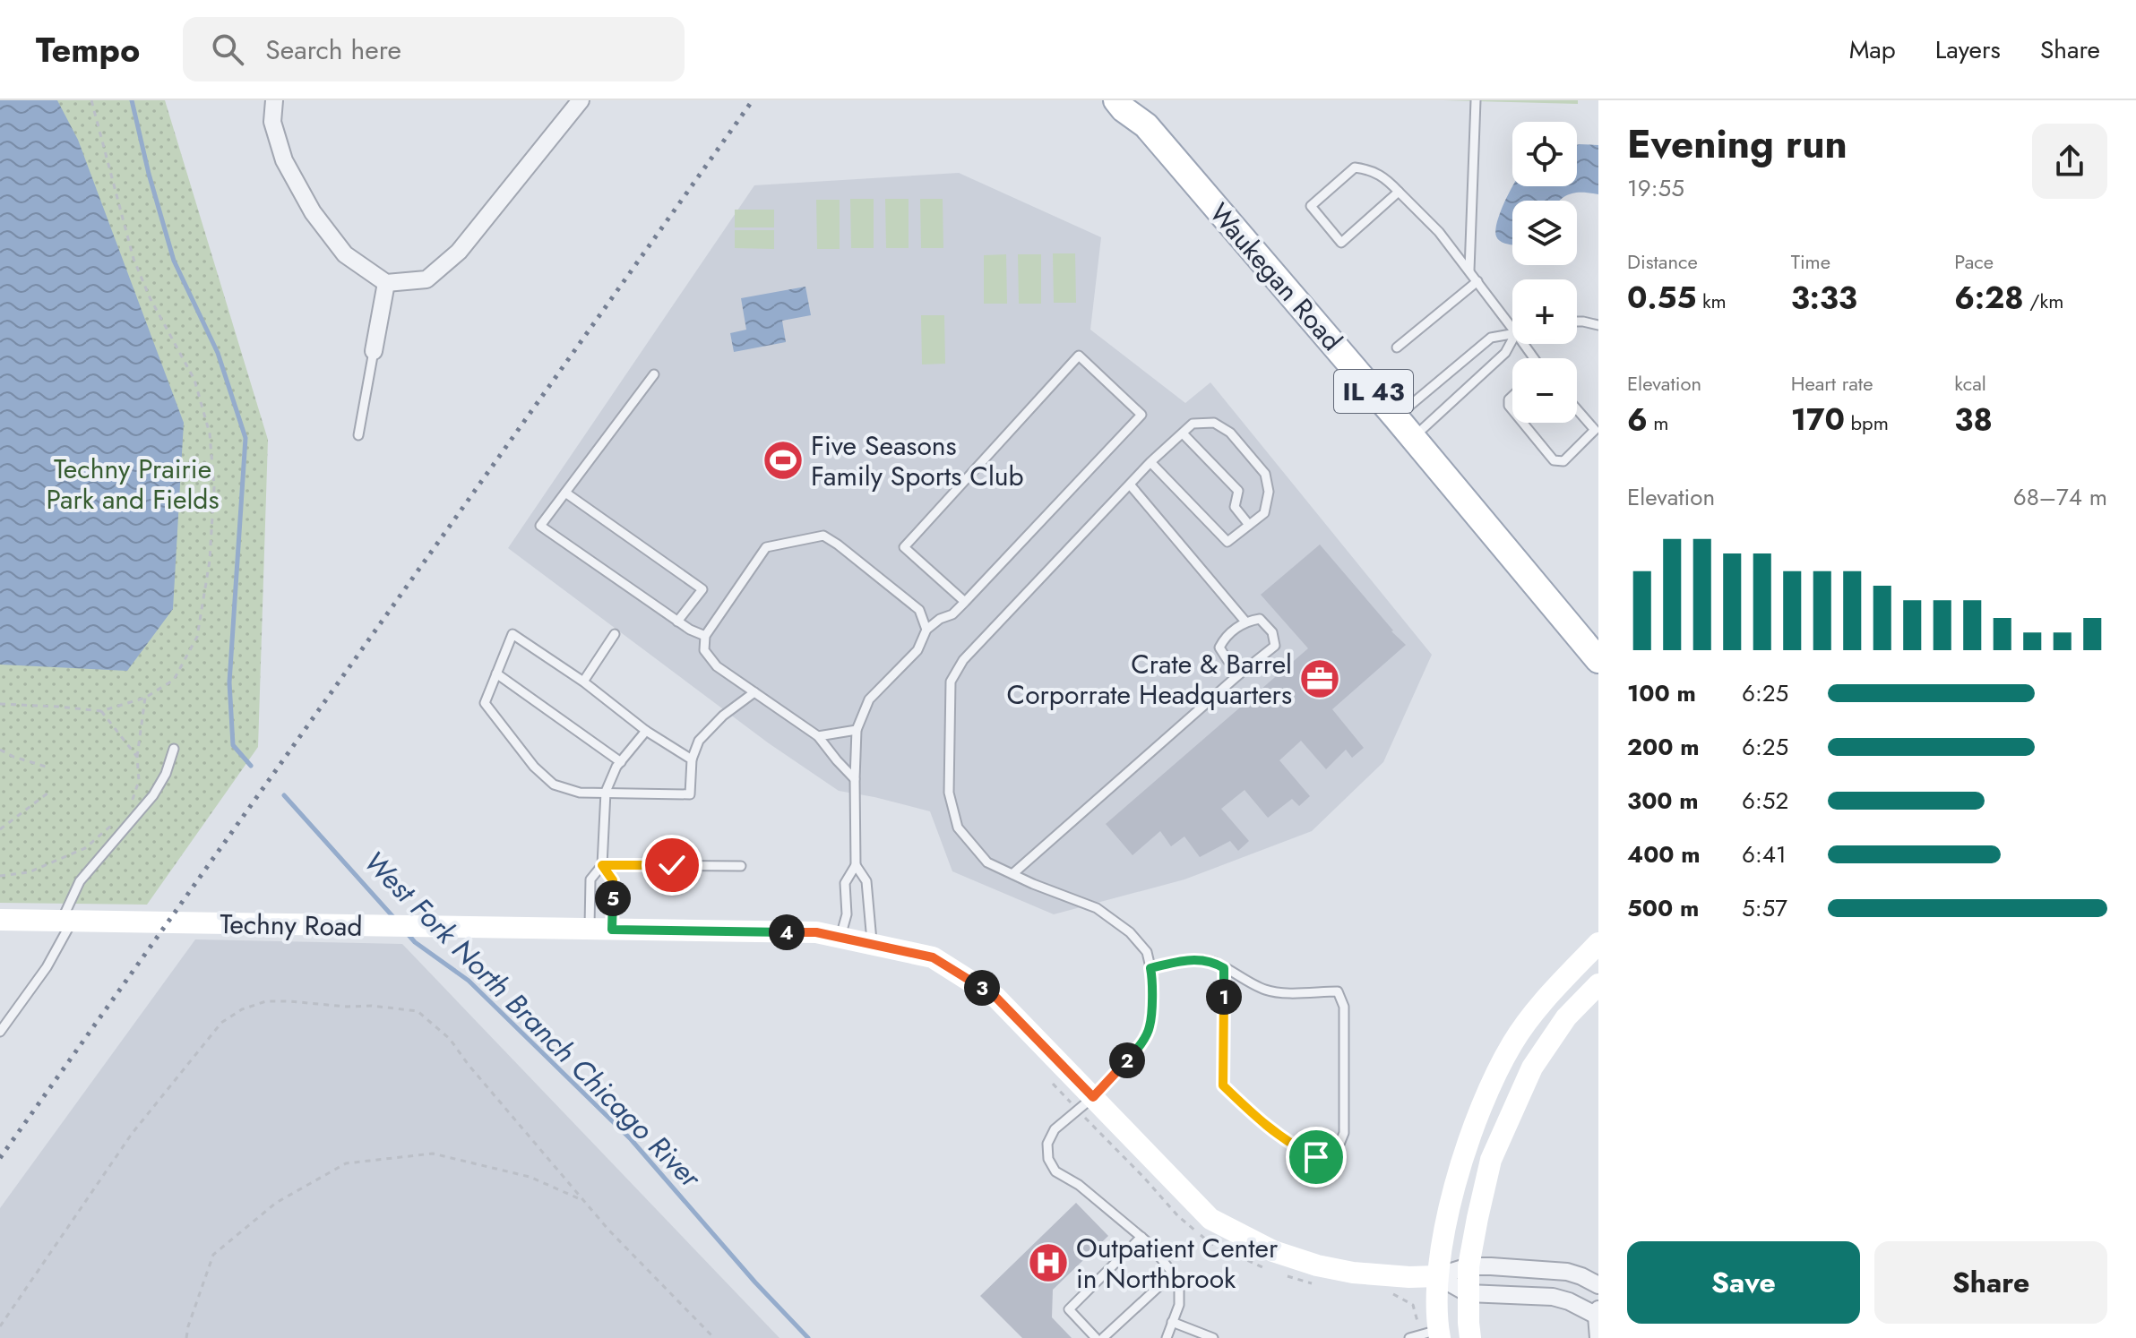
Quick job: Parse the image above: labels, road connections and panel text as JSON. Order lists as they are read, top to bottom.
{
  "streets": {
    "main road": ["Waukegan Road", "IL 43", "Techny Road"]
  },
  "water": ["West Fork North Branch Chicago River"],
  "parks": ["Techny Prairie Park and Fields"],
  "places": {
    "sports": ["Five Seasons Family Sports Club"],
    "office": ["Crate & Barrel Corporrate Headquarters"],
    "hospital": ["Outpatient Center in Northbrook"]
  },
  "page": {
    "header": "Tempo",
    "search": "Search here",
    "nav": ["Map", "Layers", "Share"],
    "heading": ["Evening run", "19:55"],
    "map_buttons": ["+", "−"],
    "stats": [
      ["Distance", "0.55 km"],
      ["Time", "3:33"],
      ["Pace", "6:28 /km"],
      ["Elevation", "6 m"],
      ["Heart rate", "170 bpm"],
      ["kcal", "38"]
    ],
    "chart": ["Elevation", "68–74 m"],
    "list": [
      {
        "name": "100 m",
        "note": "6:25"
      },
      {
        "name": "200 m",
        "note": "6:25"
      },
      {
        "name": "300 m",
        "note": "6:52"
      },
      {
        "name": "400 m",
        "note": "6:41"
      },
      {
        "name": "500 m",
        "note": "5:57"
      }
    ],
    "pins": [
      "5",
      "4",
      "3",
      "1",
      "2"
    ],
    "buttons": ["Save", "Share"]
  }
}
